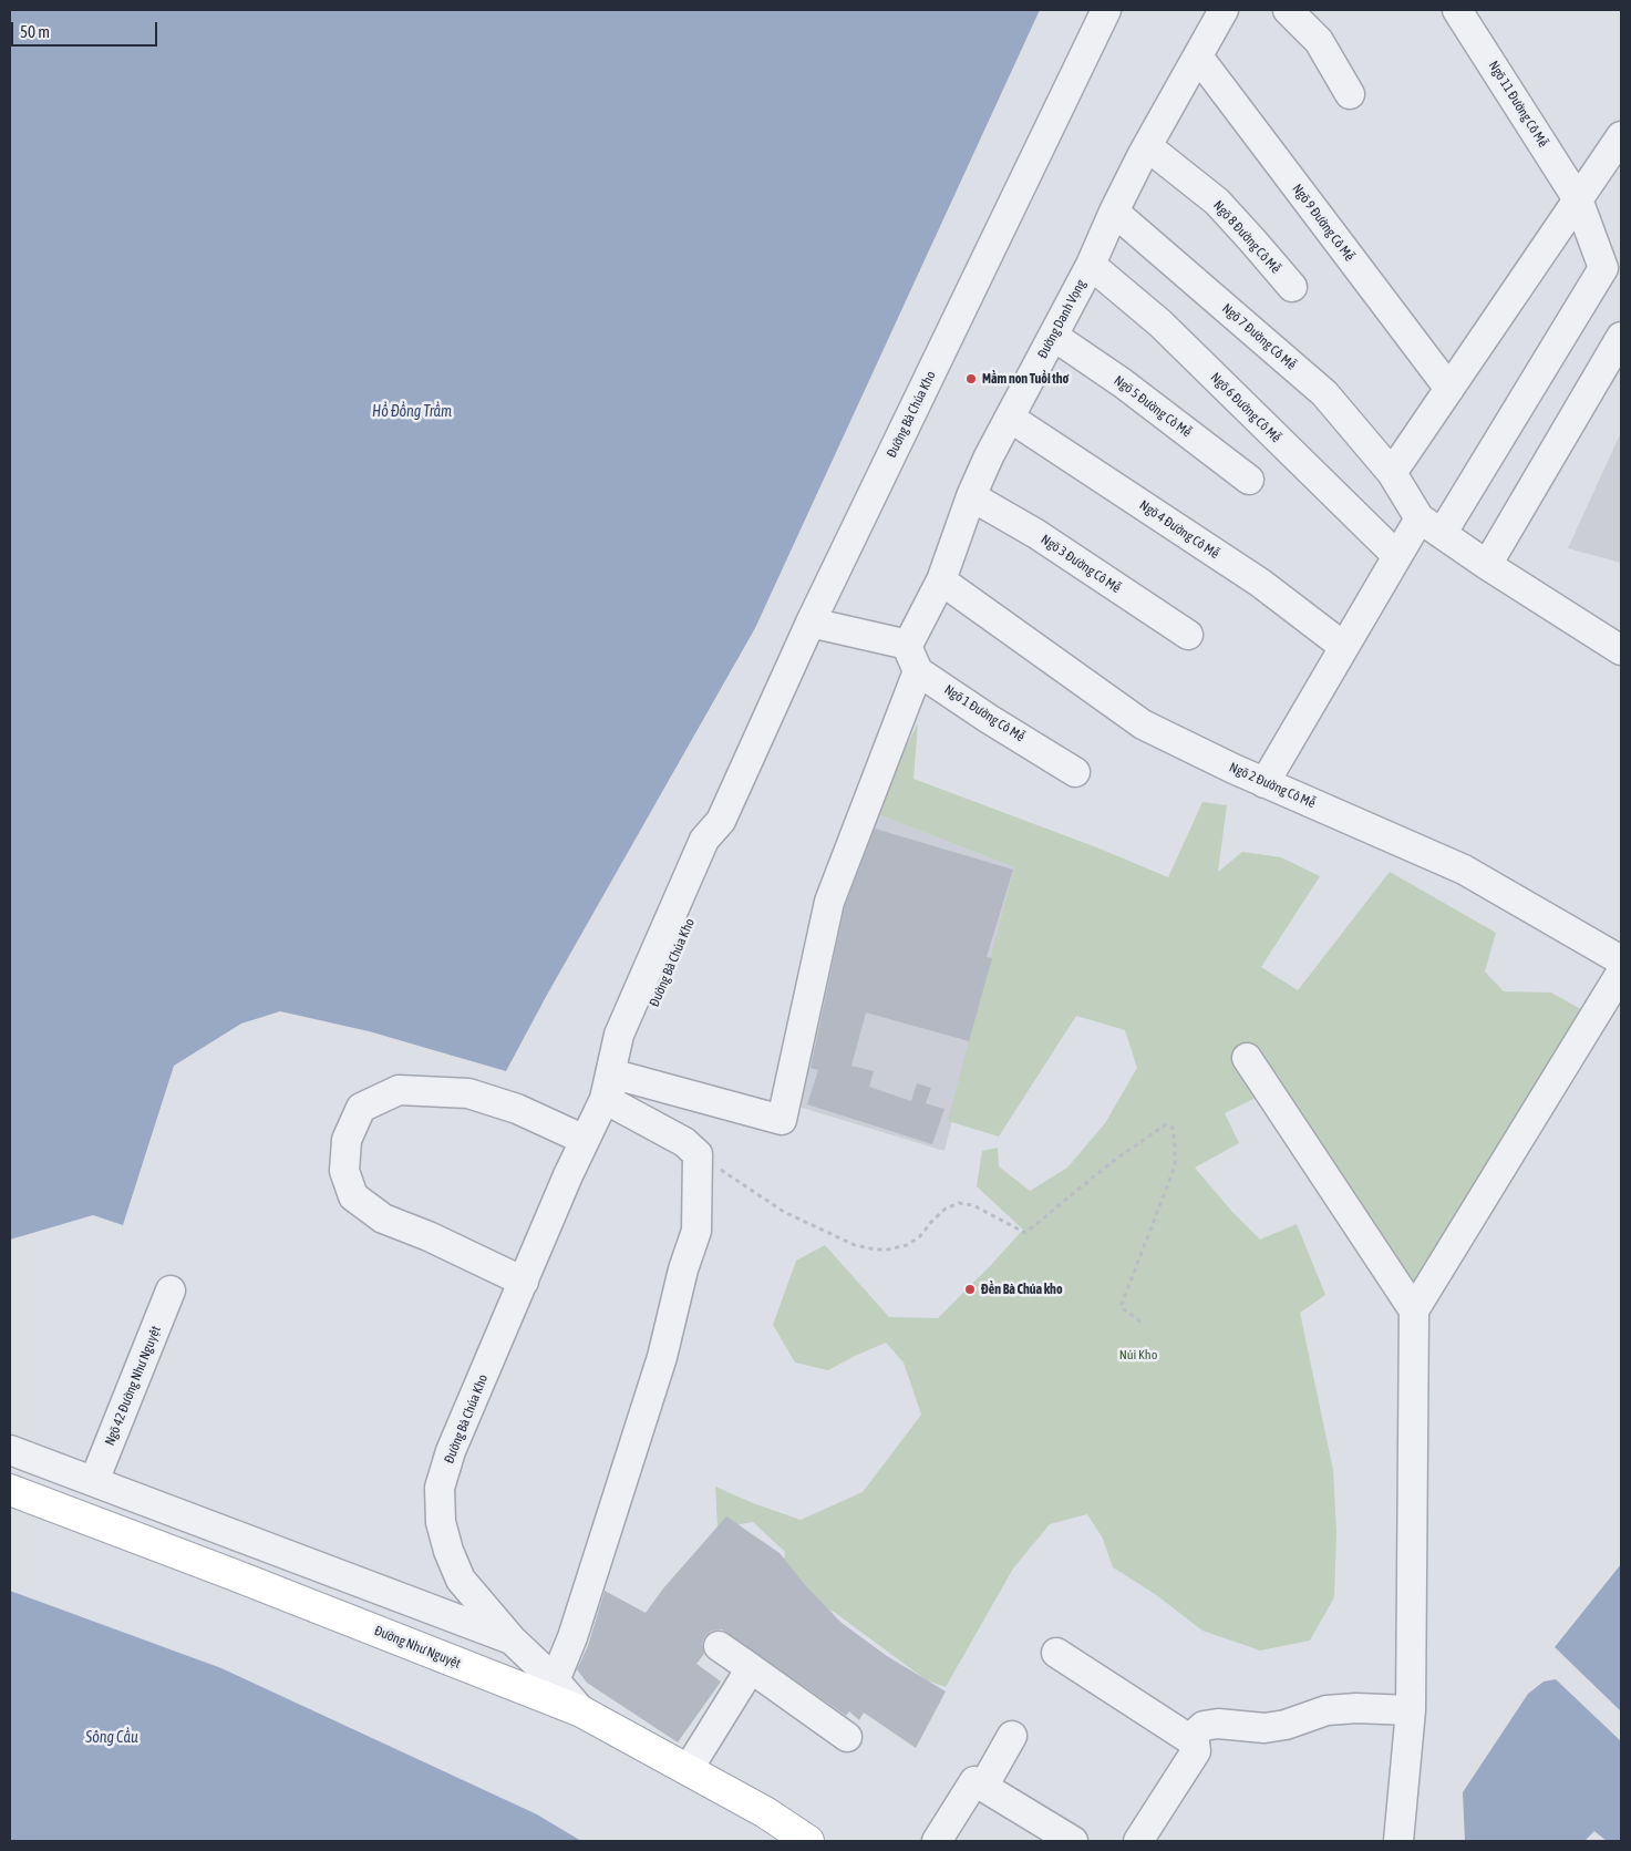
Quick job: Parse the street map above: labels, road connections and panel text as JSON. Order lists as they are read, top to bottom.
{
  "streets": {
    "main road": ["Đường Như Nguyệt"],
    "street": [
      "Ngõ 11 Đường Cô Mễ",
      "Ngõ 9 Đường Cô Mễ",
      "Ngõ 8 Đường Cô Mễ",
      "Đường Danh Vọng",
      "Ngõ 7 Đường Cô Mễ",
      "Ngõ 5 Đường Cô Mễ",
      "Ngõ 6 Đường Cô Mễ",
      "Đường Bà Chúa Kho",
      "Ngõ 4 Đường Cô Mễ",
      "Ngõ 3 Đường Cô Mễ",
      "Ngõ 1 Đường Cô Mễ",
      "Ngõ 2 Đường Cô Mễ",
      "Ngõ 42 Đường Như Nguyệt"
    ]
  },
  "crossings": [
    ["Ngõ 11 Đường Cô Mễ", "Ngõ 7 Đường Cô Mễ"],
    ["Ngõ 9 Đường Cô Mễ", "Đường Danh Vọng"],
    ["Ngõ 8 Đường Cô Mễ", "Đường Danh Vọng"],
    ["Đường Danh Vọng", "Ngõ 7 Đường Cô Mễ"],
    ["Đường Danh Vọng", "Ngõ 5 Đường Cô Mễ"],
    ["Đường Danh Vọng", "Ngõ 6 Đường Cô Mễ"],
    ["Đường Danh Vọng", "Ngõ 4 Đường Cô Mễ"],
    ["Đường Danh Vọng", "Ngõ 3 Đường Cô Mễ"],
    ["Đường Danh Vọng", "Ngõ 2 Đường Cô Mễ"],
    ["Đường Bà Chúa Kho", "Đường Như Nguyệt"]
  ],
  "water": ["Hồ Đồng Trầm", "Sông Cầu"],
  "parks": ["Núi Kho"],
  "places": ["Mầm non Tuổi thơ", "Đền Bà Chúa kho"],
  "scale_bar": "50 m"
}
